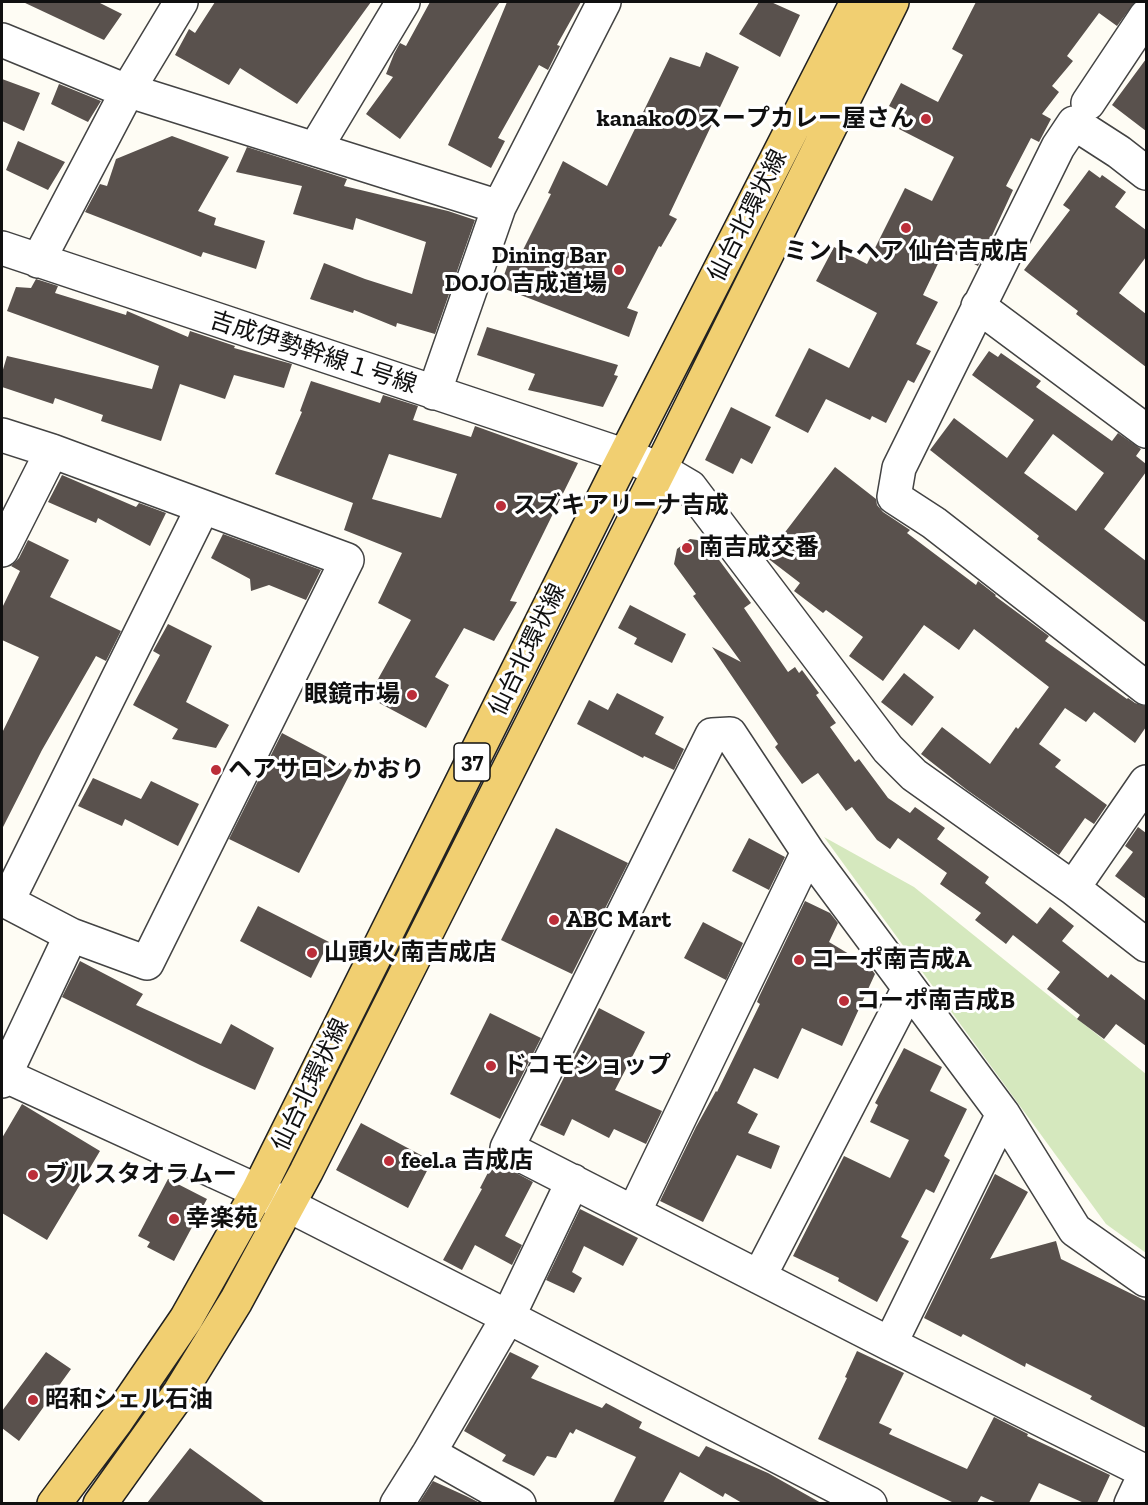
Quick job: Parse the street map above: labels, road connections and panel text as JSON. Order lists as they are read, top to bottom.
{
  "streets": {
    "main road": ["仙台北環状線", "37"],
    "street": ["吉成伊勢幹線１号線"]
  },
  "crossings": [
    ["仙台北環状線", "吉成伊勢幹線１号線"]
  ],
  "places": [
    "kanakoのスープカレー屋さん",
    "ミントヘア 仙台吉成店",
    "Dining Bar DOJO 吉成道場",
    "スズキアリーナ吉成",
    "南吉成交番",
    "眼鏡市場",
    "ヘアサロン かおり",
    "ABC Mart",
    "山頭火 南吉成店",
    "コーポ南吉成A",
    "コーポ南吉成B",
    "ドコモショップ",
    "feel.a 吉成店",
    "ブルスタオラムー",
    "幸楽苑",
    "昭和シェル石油"
  ]
}
